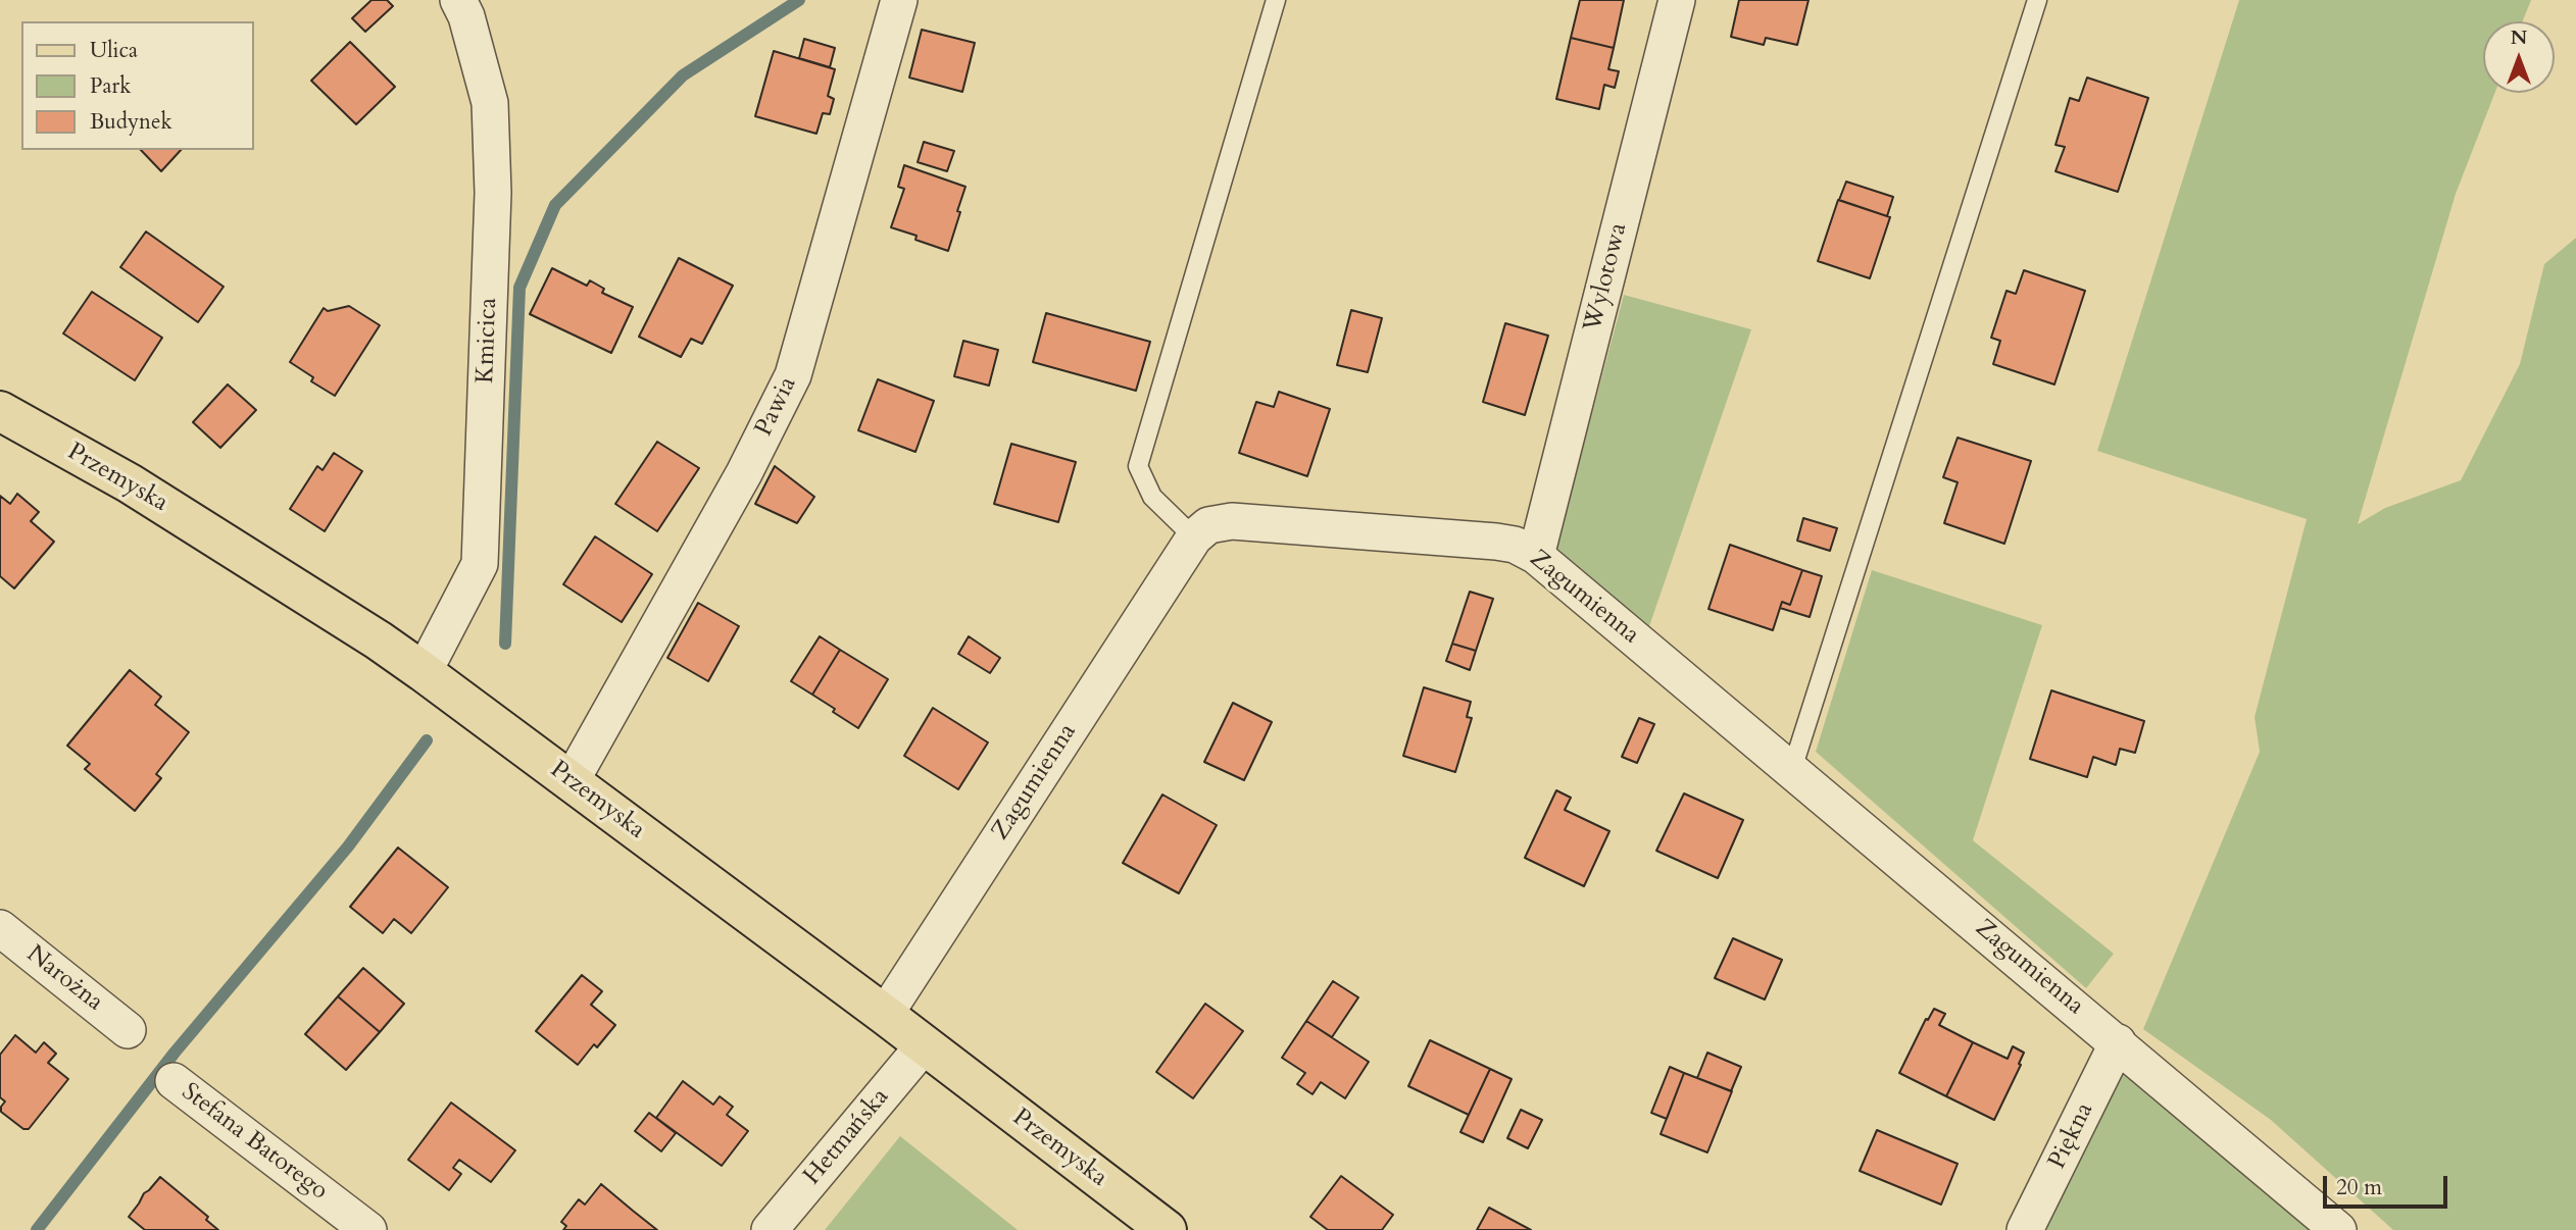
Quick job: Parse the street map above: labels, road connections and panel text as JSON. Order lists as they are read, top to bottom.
{
  "streets": {
    "main road": ["Przemyska"],
    "street": [
      "Wylotowa",
      "Kmicica",
      "Pawia",
      "Zagumienna",
      "Narożna",
      "Piękna",
      "Hetmańska",
      "Stefana Batorego"
    ]
  },
  "crossings": [
    ["Wylotowa", "Zagumienna"],
    ["Kmicica", "Przemyska"],
    ["Pawia", "Przemyska"],
    ["Przemyska", "Zagumienna"],
    ["Przemyska", "Hetmańska"],
    ["Zagumienna", "Piękna"]
  ],
  "legend": ["Ulica", "Park", "Budynek"],
  "scale_bar": "20 m",
  "north": "top"
}
